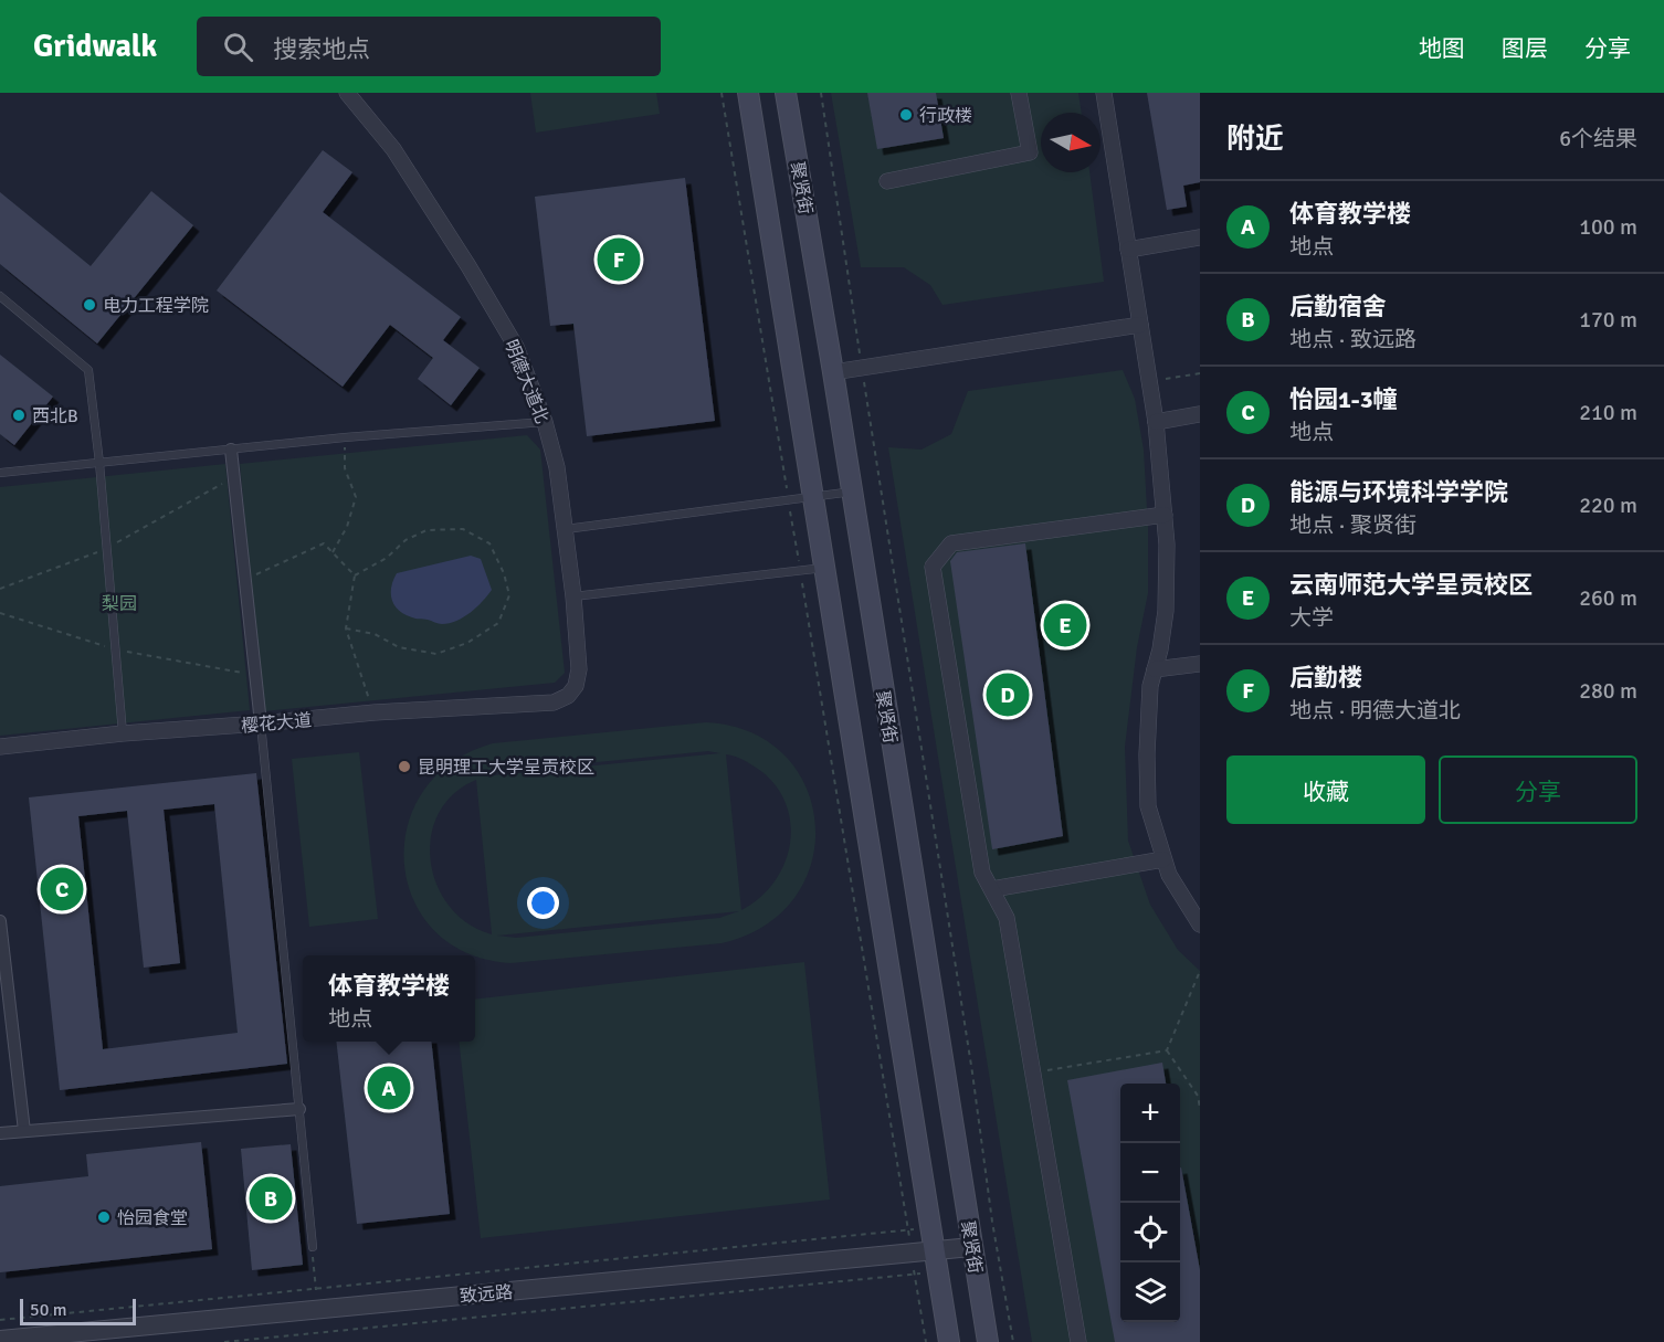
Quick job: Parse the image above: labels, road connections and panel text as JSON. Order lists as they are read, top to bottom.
{
  "streets": {
    "main road": ["聚贤街"],
    "street": ["明德大道北", "樱花大道", "致远路"]
  },
  "crossings": [
    ["聚贤街", "致远路"],
    ["明德大道北", "樱花大道"]
  ],
  "parks": ["梨园"],
  "places": [
    "行政楼",
    "电力工程学院",
    "西北B",
    "昆明理工大学呈贡校区",
    "怡园食堂"
  ],
  "scale_bar": "50 m",
  "north": "right",
  "page": {
    "header": "Gridwalk",
    "search": "搜索地点",
    "nav": ["地图", "图层", "分享"],
    "heading": ["附近", "6个结果"],
    "list": [
      {
        "mark": "A",
        "name": "体育教学楼",
        "note": "地点",
        "value": "100 m"
      },
      {
        "mark": "B",
        "name": "后勤宿舍",
        "note": "地点 · 致远路",
        "value": "170 m"
      },
      {
        "mark": "C",
        "name": "怡园1-3幢",
        "note": "地点",
        "value": "210 m"
      },
      {
        "mark": "D",
        "name": "能源与环境科学学院",
        "note": "地点 · 聚贤街",
        "value": "220 m"
      },
      {
        "mark": "E",
        "name": "云南师范大学呈贡校区",
        "note": "大学",
        "value": "260 m"
      },
      {
        "mark": "F",
        "name": "后勤楼",
        "note": "地点 · 明德大道北",
        "value": "280 m"
      }
    ],
    "pins": [
      "F",
      "E",
      "D",
      "C",
      "A",
      "B"
    ],
    "buttons": ["收藏", "分享"],
    "popup": ["体育教学楼", "地点"],
    "map_buttons": ["+", "−"],
    "scale": "50 m"
  }
}
